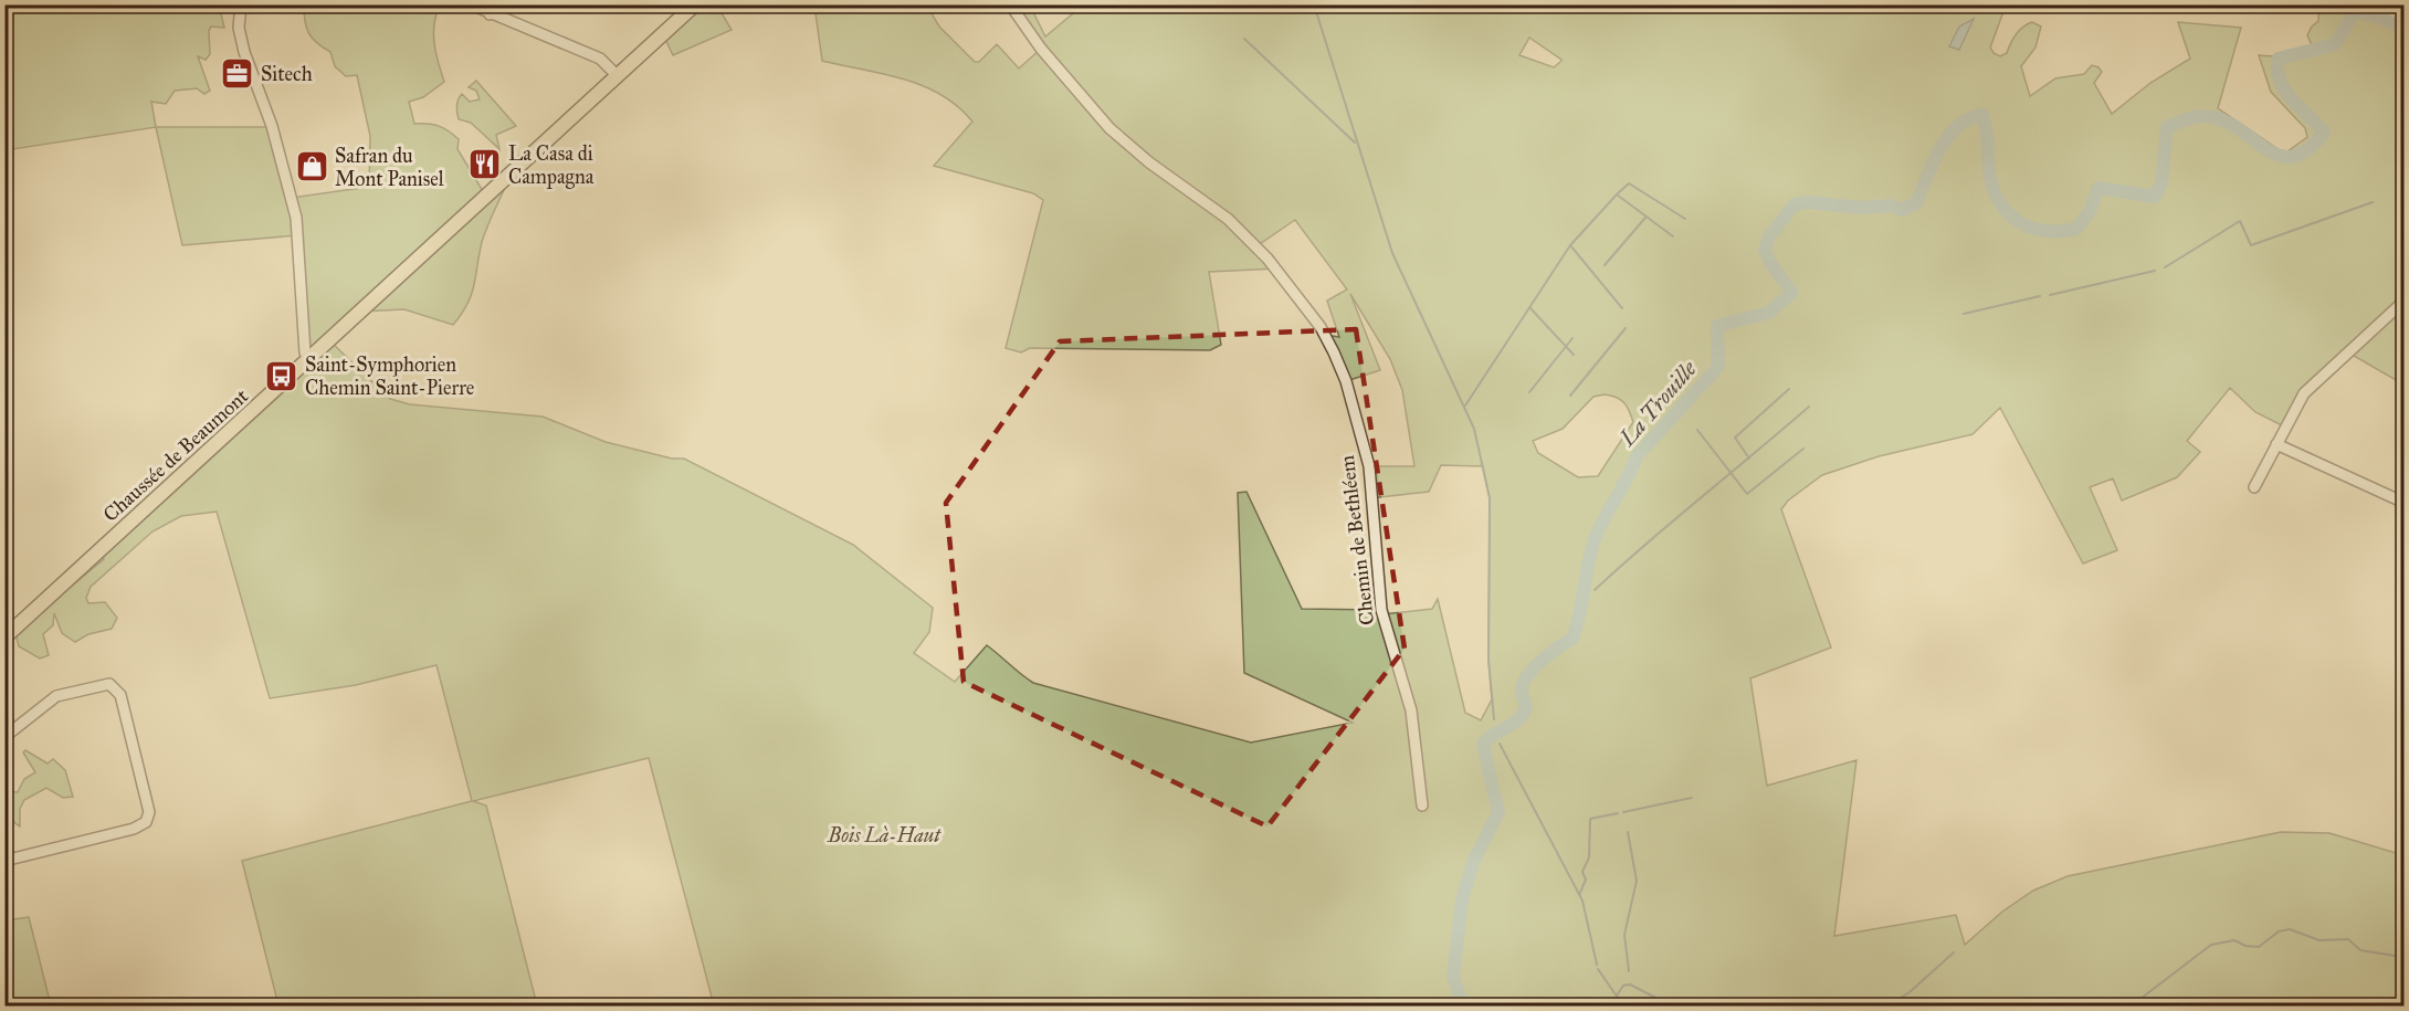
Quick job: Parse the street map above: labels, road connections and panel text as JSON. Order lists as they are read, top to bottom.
{
  "streets": {
    "main road": ["Chaussée de Beaumont"],
    "street": ["Chemin de Bethléem"]
  },
  "water": ["La Trouille"],
  "parks": ["Bois Là-Haut"],
  "places": {
    "office": ["Sitech"],
    "restaurant": ["La Casa di Campagna"],
    "shop": ["Safran du Mont Panisel"],
    "bus stop": ["Saint-Symphorien Chemin Saint-Pierre"]
  }
}
